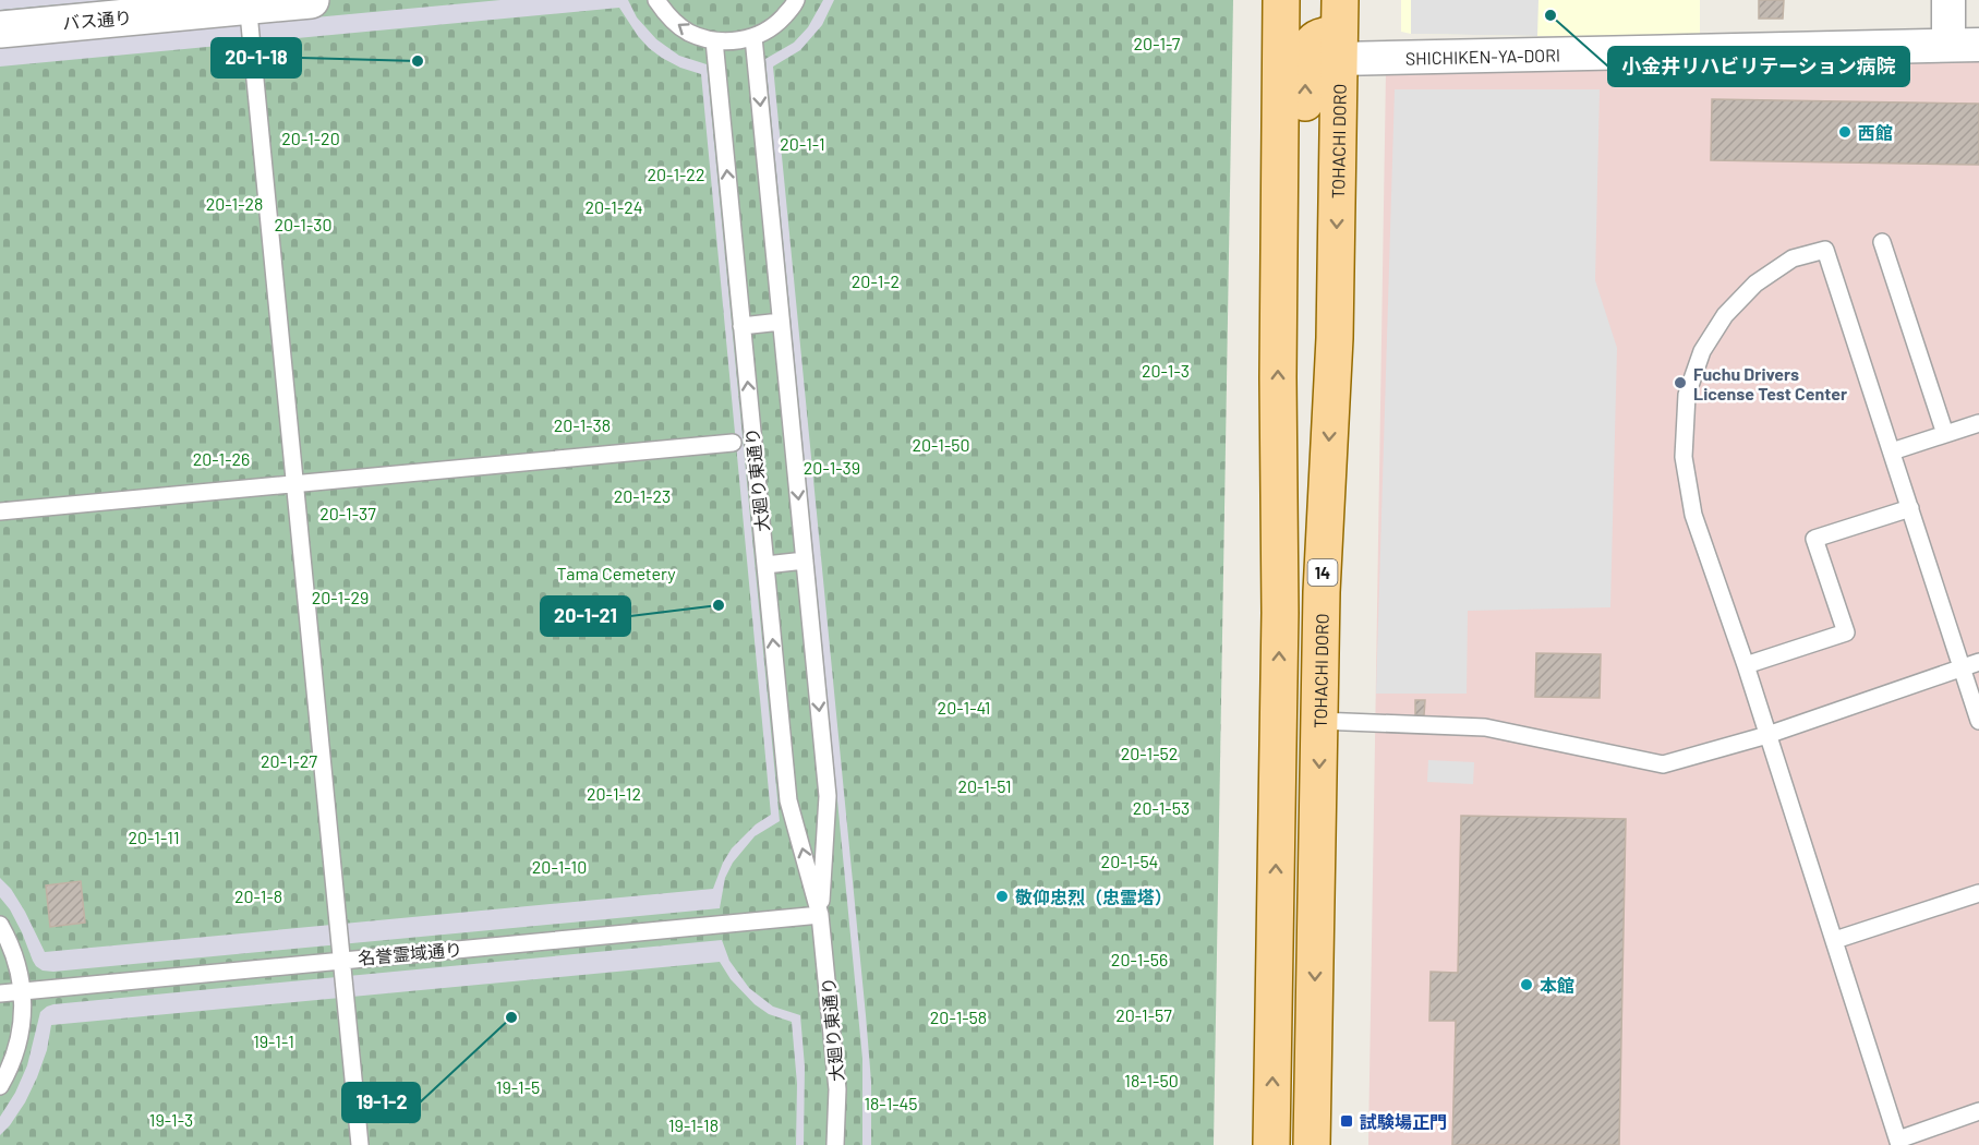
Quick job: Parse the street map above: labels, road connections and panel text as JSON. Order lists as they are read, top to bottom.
{
  "streets": {
    "main road": ["TOHACHI DORO", "14"],
    "street": ["バス通り", "SHICHIKEN-YA-DORI"],
    "lane": ["大廻り東通り", "名誉霊域通り"]
  },
  "crossings": [
    ["SHICHIKEN-YA-DORI", "TOHACHI DORO"],
    ["大廻り東通り", "名誉霊域通り"]
  ],
  "parks": [
    "20-1-7",
    "20-1-20",
    "20-1-1",
    "20-1-22",
    "20-1-28",
    "20-1-24",
    "20-1-30",
    "20-1-2",
    "20-1-3",
    "20-1-38",
    "20-1-50",
    "20-1-26",
    "20-1-39",
    "20-1-23",
    "20-1-37",
    "Tama Cemetery",
    "20-1-29",
    "20-1-41",
    "20-1-52",
    "20-1-27",
    "20-1-51",
    "20-1-12",
    "20-1-53",
    "20-1-11",
    "20-1-54",
    "20-1-10",
    "20-1-8",
    "20-1-56",
    "20-1-57",
    "20-1-58",
    "19-1-1",
    "18-1-50",
    "19-1-5",
    "18-1-45",
    "19-1-3",
    "19-1-18"
  ],
  "places": {
    "other": [
      "小金井リハビリテーション病院",
      "20-1-18",
      "西館",
      "Fuchu Drivers License Test Center",
      "20-1-21",
      "敬仰忠烈（忠霊塔）",
      "本館",
      "19-1-2"
    ],
    "transit": ["試験場正門"]
  }
}
